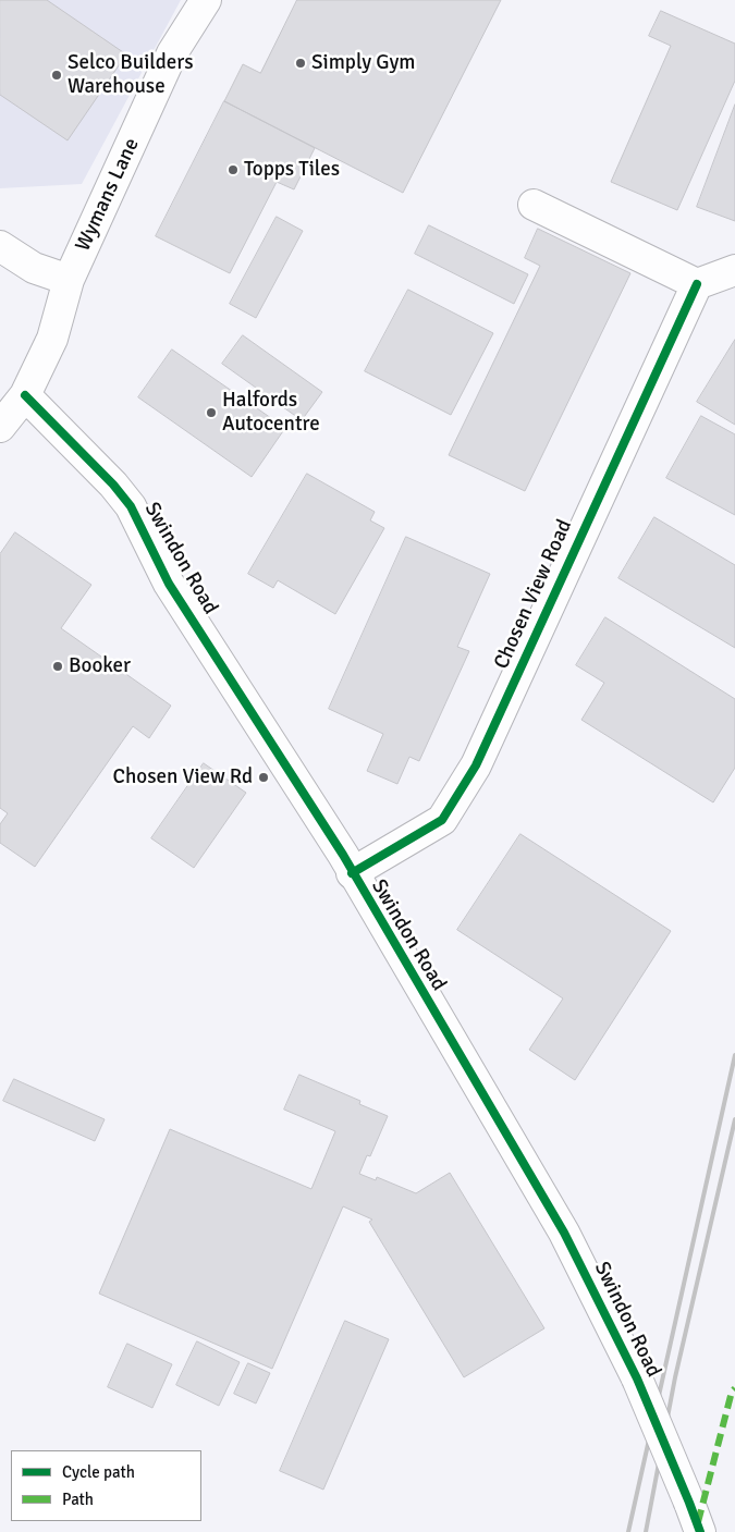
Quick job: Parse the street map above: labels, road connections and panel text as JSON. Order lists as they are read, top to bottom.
{
  "streets": {
    "street": ["Wymans Lane", "Swindon Road", "Chosen View Road"]
  },
  "crossings": [
    ["Wymans Lane", "Swindon Road"],
    ["Swindon Road", "Chosen View Road"]
  ],
  "places": [
    "Simply Gym",
    "Selco Builders Warehouse",
    "Topps Tiles",
    "Halfords Autocentre",
    "Booker",
    "Chosen View Rd"
  ],
  "legend": ["Cycle path", "Path"]
}
